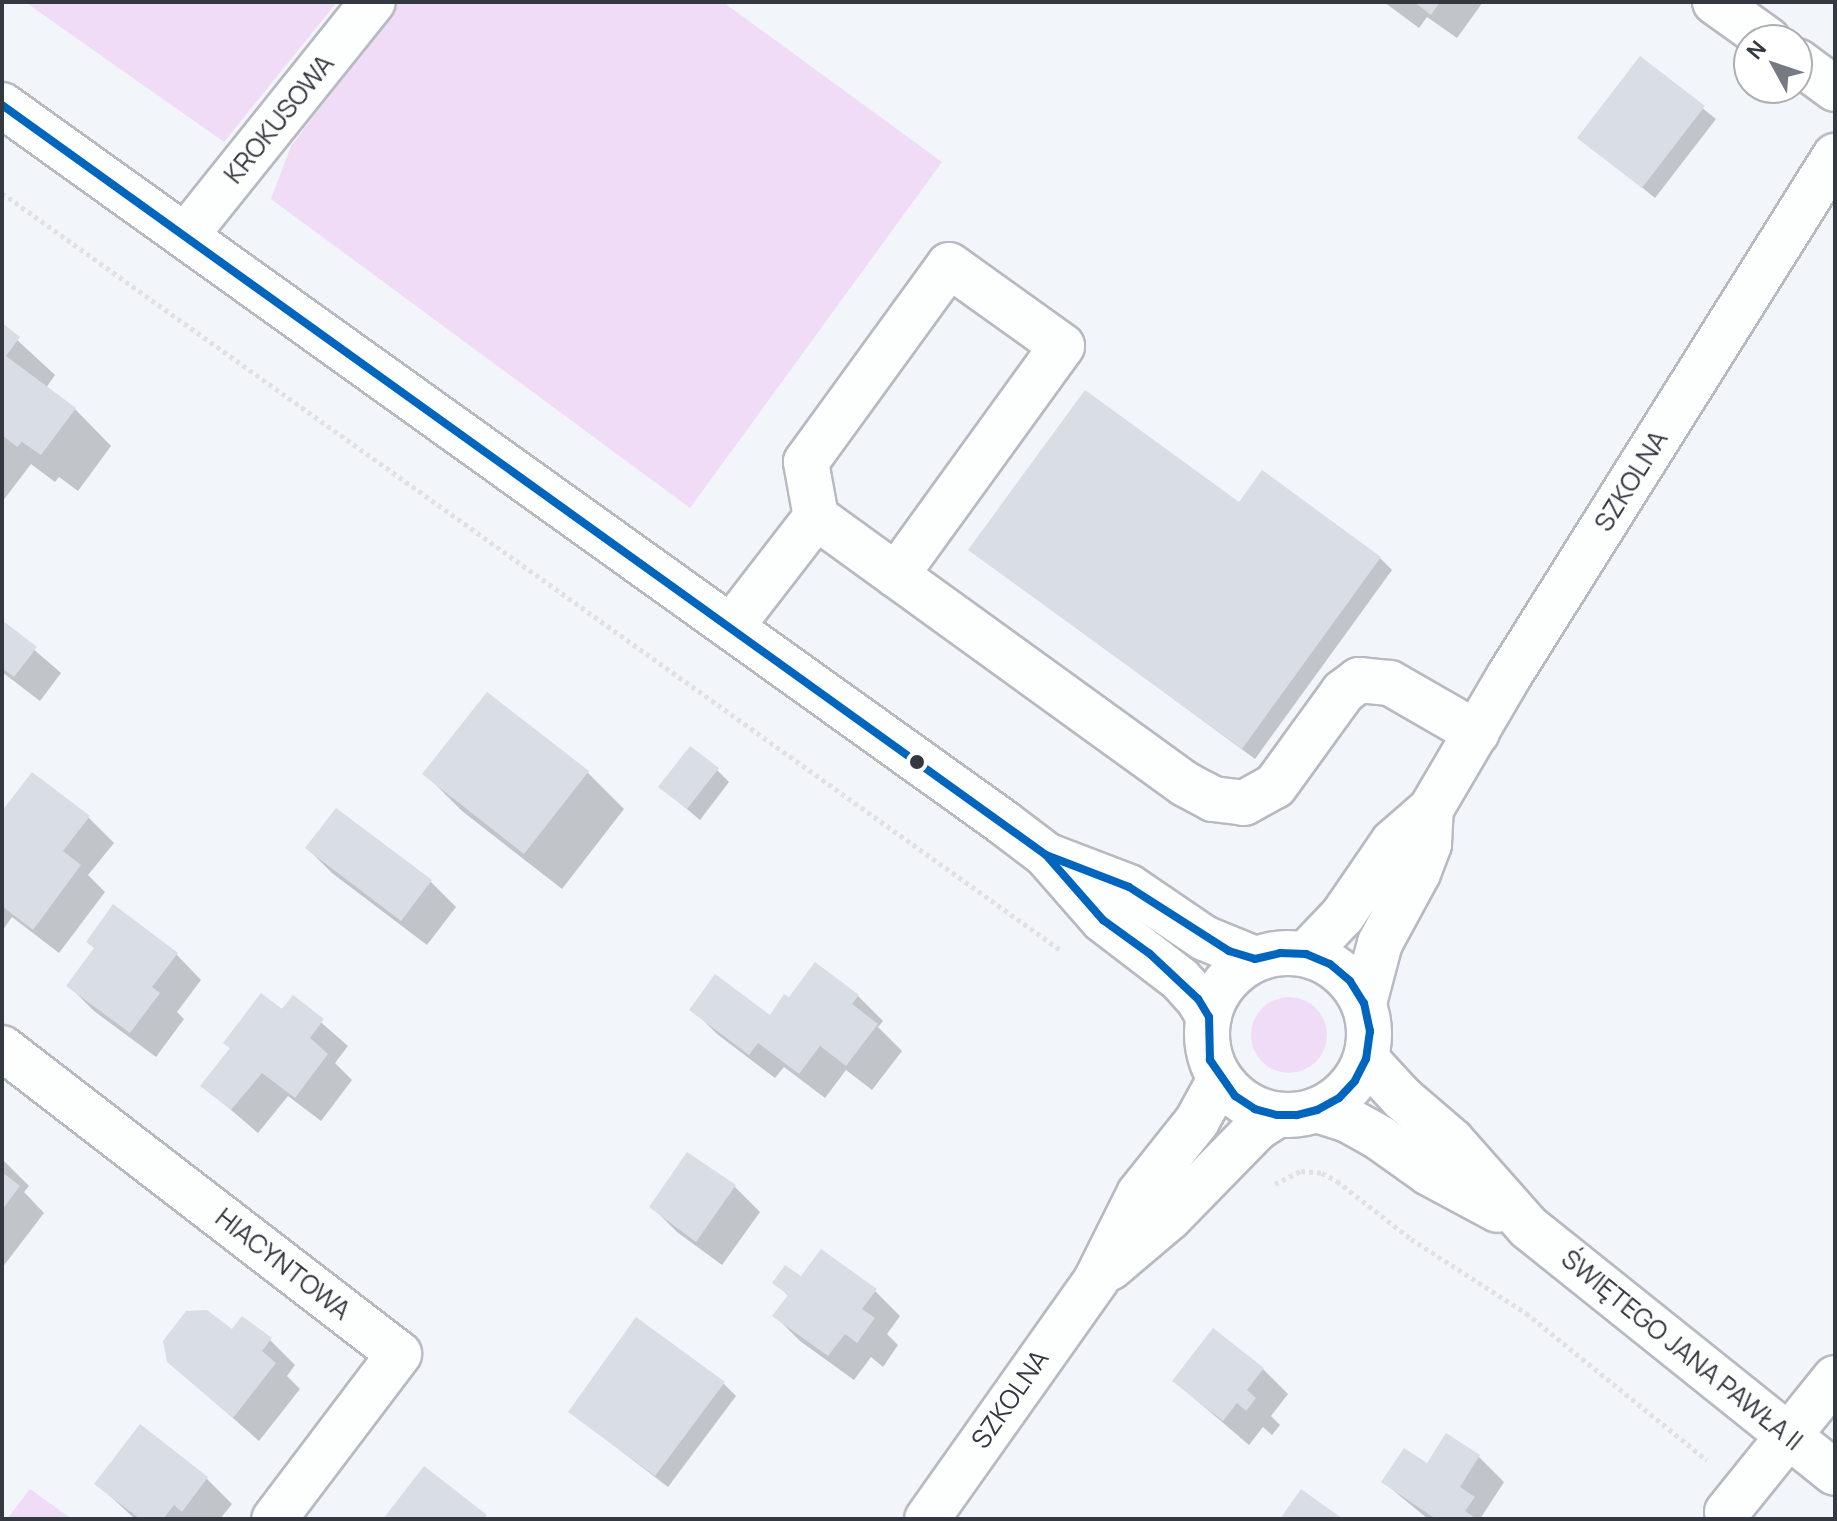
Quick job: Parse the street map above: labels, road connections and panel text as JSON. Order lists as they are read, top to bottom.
{
  "streets": {
    "street": [
      "KROKUSOWA",
      "SZKOLNA",
      "HIACYNTOWA",
      "ŚWIĘTEGO JANA PAWŁA II"
    ]
  },
  "crossings": [
    ["SZKOLNA", "ŚWIĘTEGO JANA PAWŁA II"]
  ],
  "north": "top left"
}
